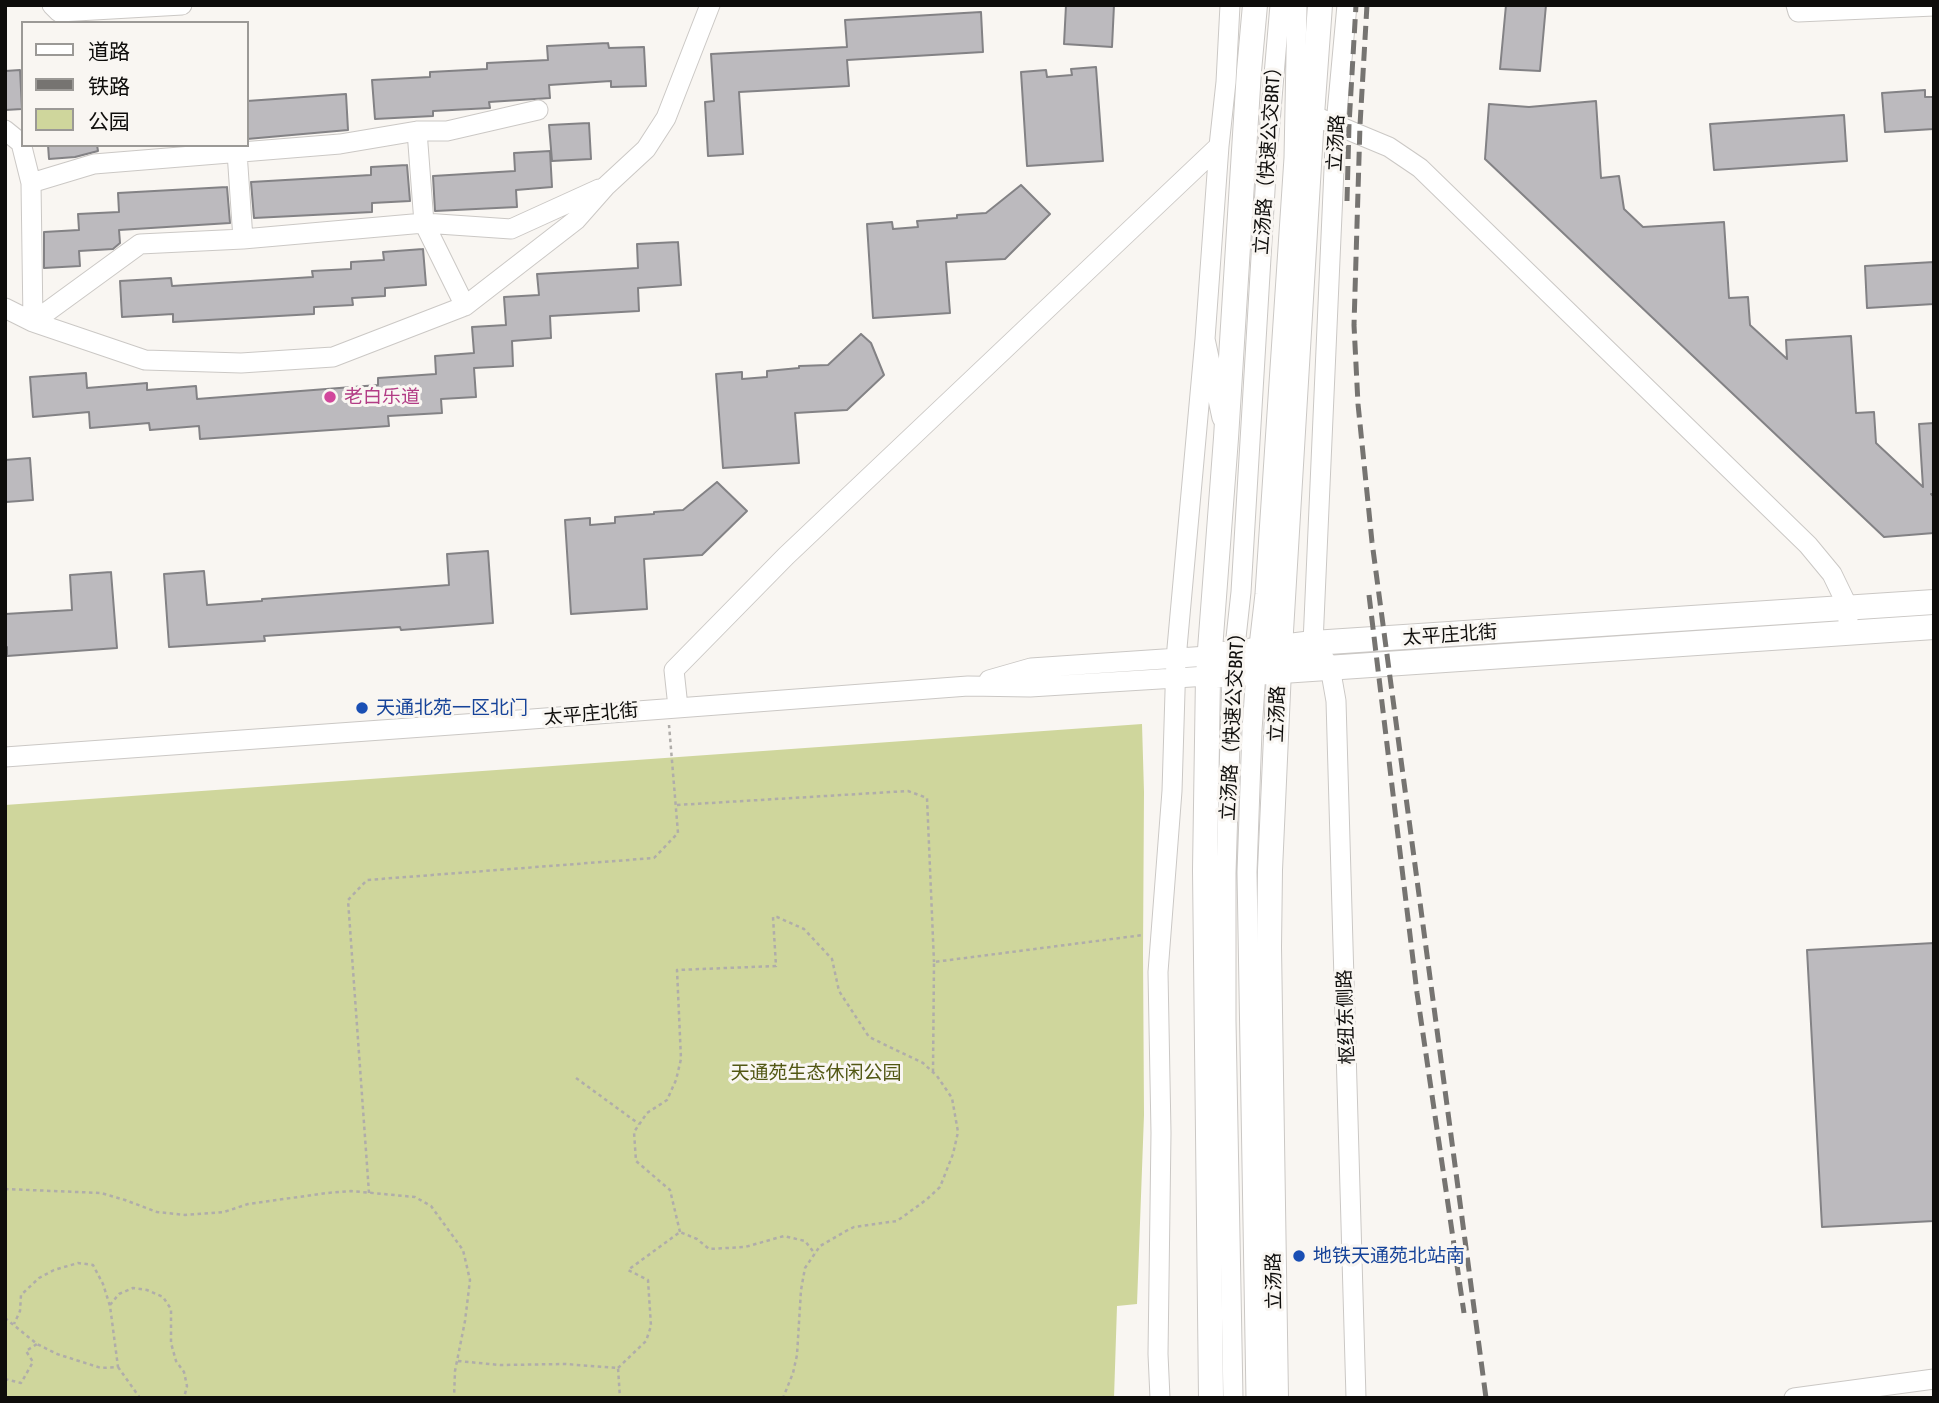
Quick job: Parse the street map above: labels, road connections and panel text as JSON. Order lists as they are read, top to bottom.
{
  "streets": {
    "main road": ["立汤路", "太平庄北街"],
    "street": ["立汤路（快速公交BRT）", "枢纽东侧路"]
  },
  "crossings": [
    ["立汤路", "立汤路（快速公交BRT）"],
    ["立汤路", "太平庄北街"],
    ["立汤路", "枢纽东侧路"],
    ["立汤路（快速公交BRT）", "太平庄北街"],
    ["太平庄北街", "枢纽东侧路"]
  ],
  "parks": ["天通苑生态休闲公园"],
  "places": ["老白乐道", "天通北苑一区北门", "地铁天通苑北站南"],
  "legend": ["道路", "铁路", "公园"]
}
